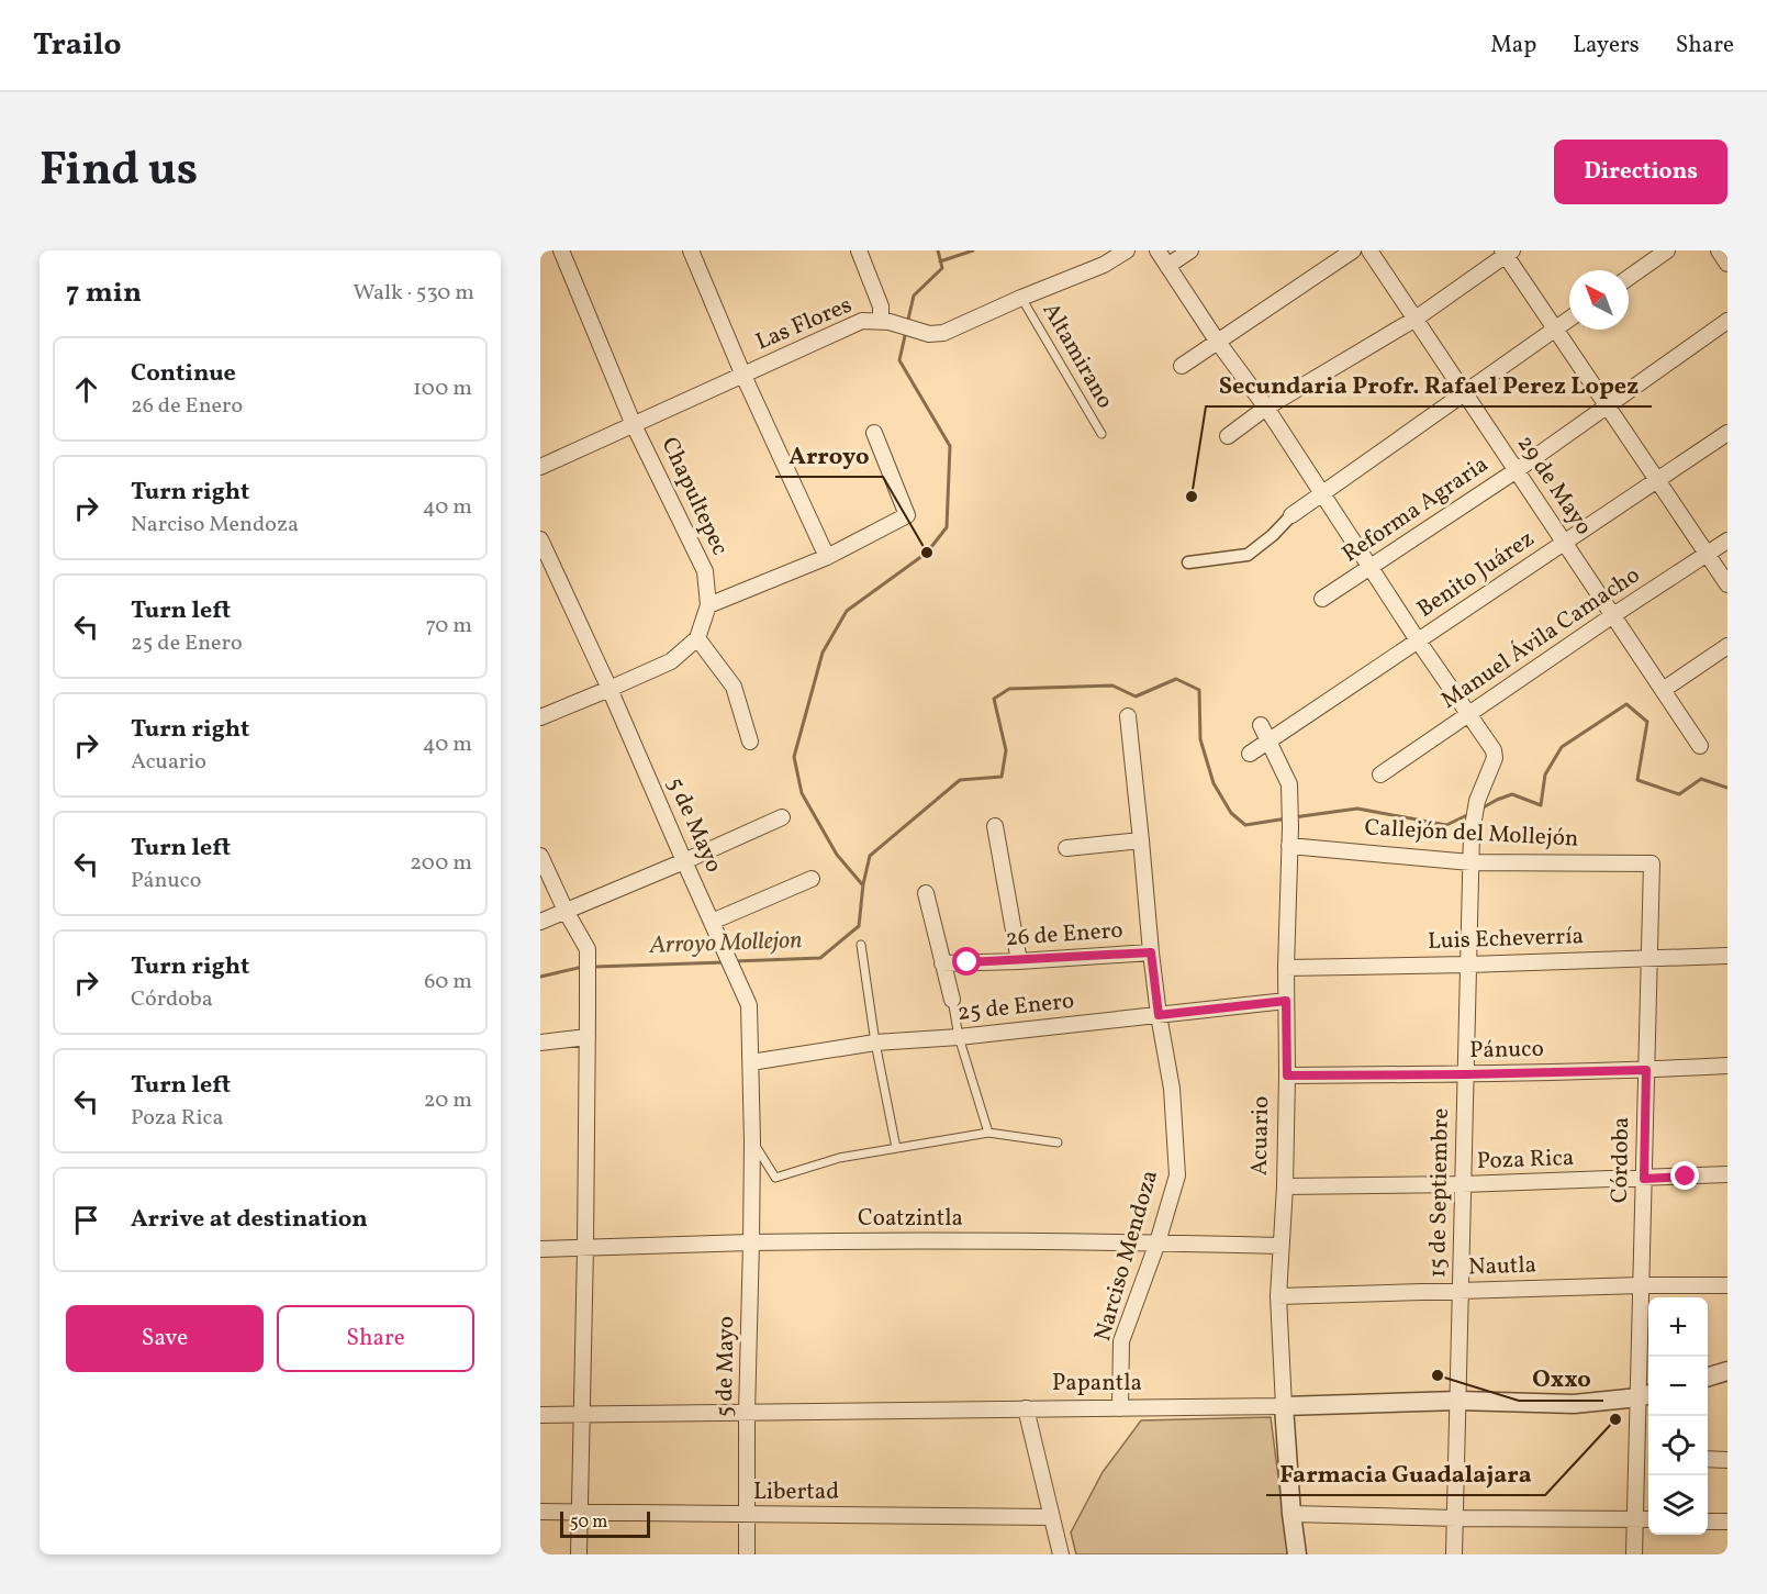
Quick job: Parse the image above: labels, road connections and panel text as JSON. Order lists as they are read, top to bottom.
{
  "streets": {
    "street": [
      "Las Flores",
      "29 de Mayo",
      "Chapultepec",
      "Reforma Agraria",
      "Benito Juárez",
      "Manuel Ávila Camacho",
      "5 de Mayo",
      "Callejón del Mollejón",
      "26 de Enero",
      "Luis Echeverría",
      "25 de Enero",
      "Pánuco",
      "Acuario",
      "Poza Rica",
      "Córdoba",
      "15 de Septiembre",
      "Coatzintla",
      "Narciso Mendoza",
      "Nautla",
      "Papantla",
      "Libertad"
    ],
    "lane": ["Altamirano"]
  },
  "crossings": [
    ["Las Flores", "Altamirano"],
    ["Las Flores", "Chapultepec"],
    ["29 de Mayo", "Reforma Agraria"],
    ["29 de Mayo", "Benito Juárez"],
    ["29 de Mayo", "Manuel Ávila Camacho"],
    ["Benito Juárez", "Acuario"],
    ["Manuel Ávila Camacho", "15 de Septiembre"],
    ["5 de Mayo", "25 de Enero"],
    ["5 de Mayo", "Coatzintla"],
    ["5 de Mayo", "Papantla"],
    ["5 de Mayo", "Libertad"],
    ["Callejón del Mollejón", "Acuario"],
    ["Callejón del Mollejón", "Córdoba"],
    ["Callejón del Mollejón", "15 de Septiembre"],
    ["26 de Enero", "Narciso Mendoza"],
    ["Luis Echeverría", "Acuario"],
    ["Luis Echeverría", "Córdoba"],
    ["Luis Echeverría", "15 de Septiembre"],
    ["25 de Enero", "Acuario"],
    ["25 de Enero", "Narciso Mendoza"],
    ["Pánuco", "Acuario"],
    ["Pánuco", "Córdoba"],
    ["Pánuco", "15 de Septiembre"],
    ["Acuario", "Poza Rica"],
    ["Acuario", "Coatzintla"],
    ["Acuario", "Nautla"],
    ["Acuario", "Papantla"],
    ["Poza Rica", "Córdoba"],
    ["Poza Rica", "15 de Septiembre"],
    ["Córdoba", "Nautla"],
    ["Córdoba", "Papantla"],
    ["15 de Septiembre", "Nautla"],
    ["15 de Septiembre", "Papantla"],
    ["Coatzintla", "Narciso Mendoza"],
    ["Narciso Mendoza", "Papantla"]
  ],
  "water": ["Arroyo Mollejon"],
  "places": [
    "Secundaria Profr. Rafael Perez Lopez",
    "Arroyo",
    "Oxxo",
    "Farmacia Guadalajara"
  ],
  "scale_bar": "50 m",
  "north": "top left",
  "page": {
    "header": "Trailo",
    "nav": ["Map", "Layers", "Share"],
    "title": "Find us",
    "buttons": [
      "Directions",
      ["Save", "Share"]
    ],
    "heading": ["7 min", "Walk · 530 m"],
    "list": [
      ["Continue", "26 de Enero", "100 m"],
      ["Turn right", "Narciso Mendoza", "40 m"],
      ["Turn left", "25 de Enero", "70 m"],
      ["Turn right", "Acuario", "40 m"],
      ["Turn left", "Pánuco", "200 m"],
      ["Turn right", "Córdoba", "60 m"],
      ["Turn left", "Poza Rica", "20 m"],
      "Arrive at destination"
    ],
    "map_buttons": ["+", "−"],
    "scale": "50 m"
  }
}
